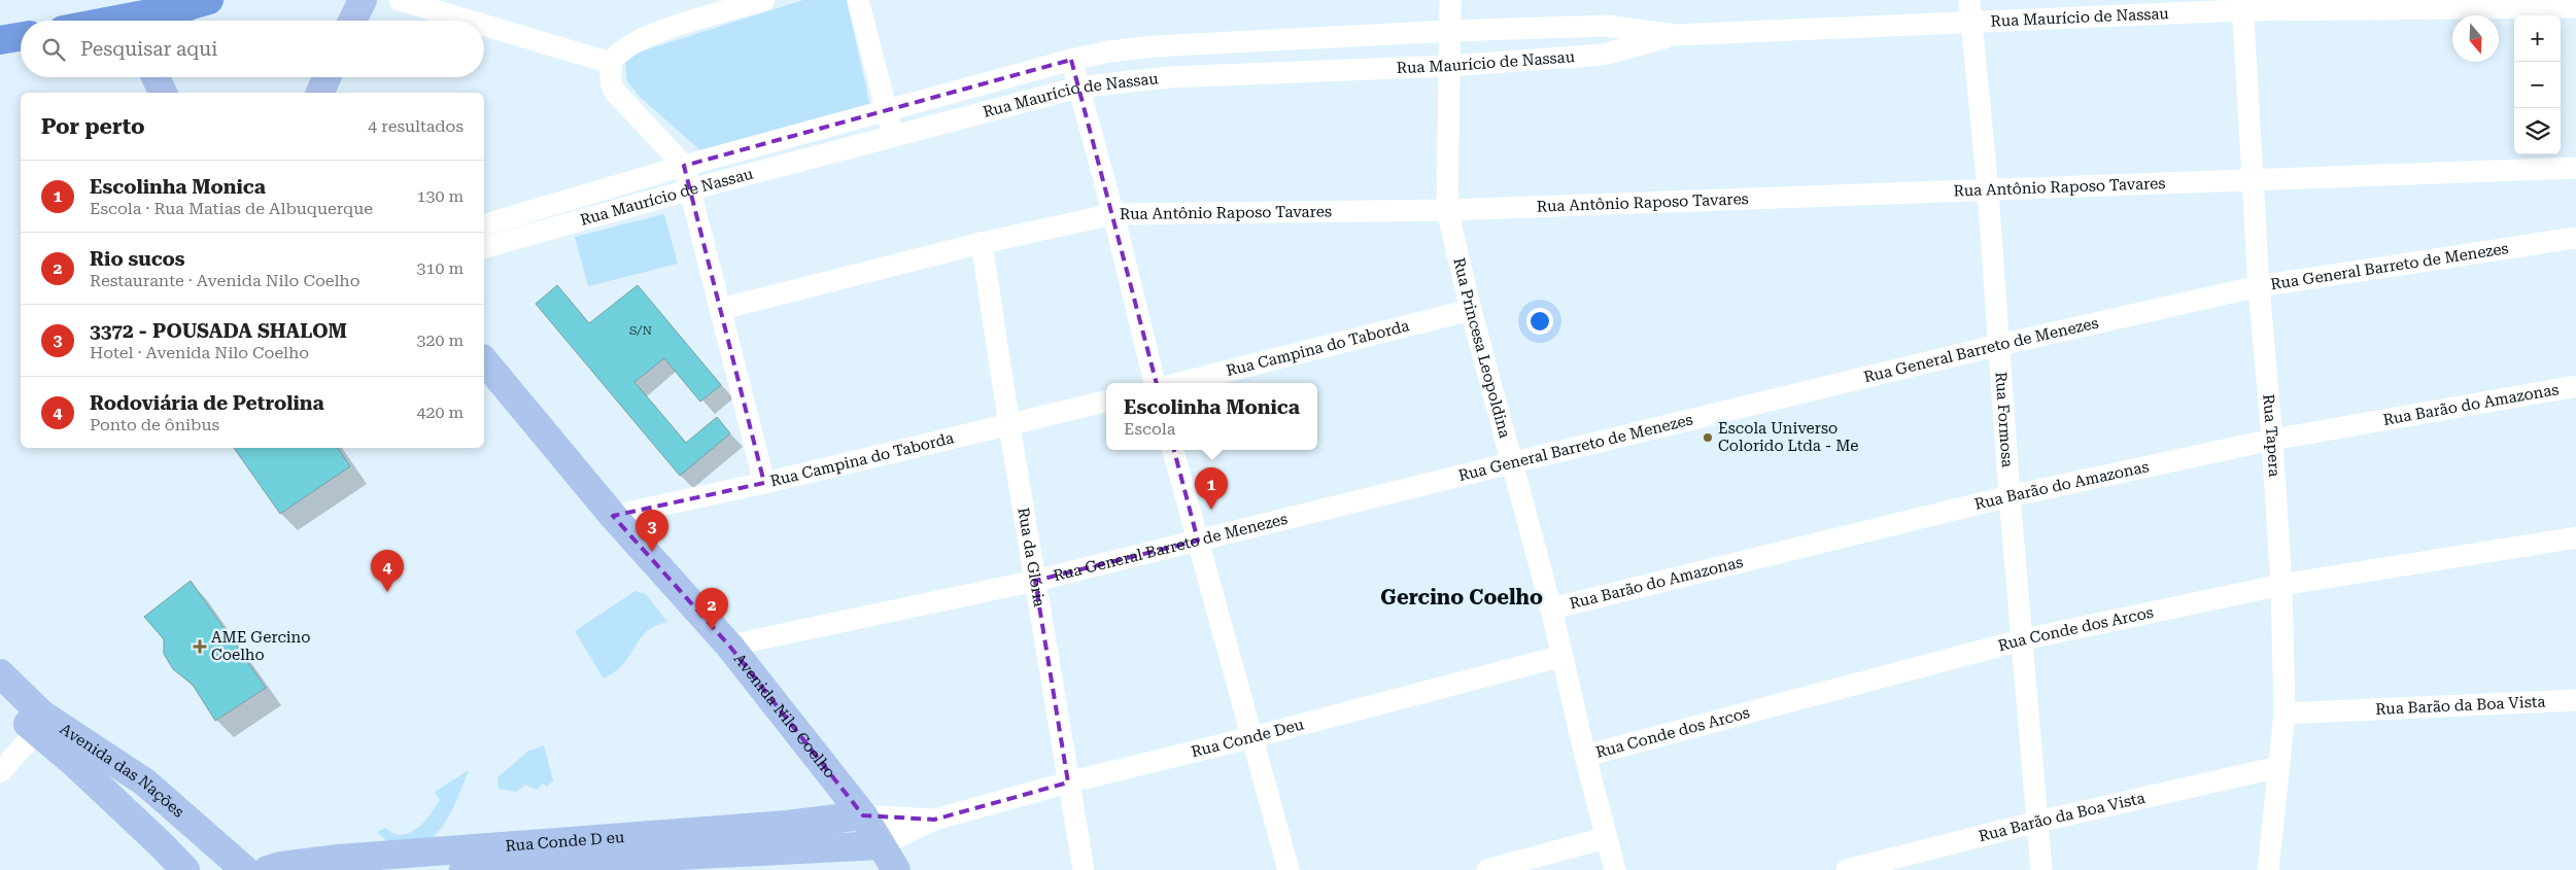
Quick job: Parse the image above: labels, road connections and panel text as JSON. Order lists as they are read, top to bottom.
{
  "streets": {
    "main road": ["Avenida Nilo Coelho", "Avenida das Nações", "Rua Conde D eu"],
    "street": [
      "Rua Maurício de Nassau",
      "Rua Antônio Raposo Tavares",
      "Rua General Barreto de Menezes",
      "Rua Campina do Taborda",
      "Rua Princesa Leopoldina",
      "Rua Barão do Amazonas",
      "Rua Formosa",
      "Rua Tapera",
      "Rua da Glória",
      "Rua Conde dos Arcos",
      "Rua Barão da Boa Vista",
      "Rua Conde Deu"
    ]
  },
  "crossings": [
    ["Rua Maurício de Nassau", "Rua Princesa Leopoldina"],
    ["Rua Maurício de Nassau", "Rua Formosa"],
    ["Rua Maurício de Nassau", "Rua Tapera"],
    ["Rua Antônio Raposo Tavares", "Rua Princesa Leopoldina"],
    ["Rua Antônio Raposo Tavares", "Rua Formosa"],
    ["Rua Antônio Raposo Tavares", "Rua Tapera"],
    ["Rua Antônio Raposo Tavares", "Rua da Glória"],
    ["Rua General Barreto de Menezes", "Rua Princesa Leopoldina"],
    ["Rua General Barreto de Menezes", "Rua Formosa"],
    ["Rua General Barreto de Menezes", "Rua Tapera"],
    ["Rua General Barreto de Menezes", "Rua da Glória"],
    ["Rua General Barreto de Menezes", "Avenida Nilo Coelho"],
    ["Rua Campina do Taborda", "Rua Princesa Leopoldina"],
    ["Rua Campina do Taborda", "Rua da Glória"],
    ["Rua Campina do Taborda", "Avenida Nilo Coelho"],
    ["Rua Princesa Leopoldina", "Rua Barão do Amazonas"],
    ["Rua Princesa Leopoldina", "Rua Conde dos Arcos"],
    ["Rua Princesa Leopoldina", "Rua Conde Deu"],
    ["Rua Barão do Amazonas", "Rua Formosa"],
    ["Rua Barão do Amazonas", "Rua Tapera"],
    ["Rua Formosa", "Rua Conde dos Arcos"],
    ["Rua Formosa", "Rua Barão da Boa Vista"],
    ["Rua Tapera", "Rua Conde dos Arcos"],
    ["Rua Tapera", "Rua Barão da Boa Vista"],
    ["Rua da Glória", "Rua Conde Deu"],
    ["Avenida Nilo Coelho", "Rua Conde Deu"],
    ["Avenida Nilo Coelho", "Rua Conde D eu"],
    ["Rua Conde Deu", "Rua Conde D eu"]
  ],
  "districts": ["Gercino Coelho"],
  "places": {
    "other": ["Escola Universo Colorido Ltda - Me"],
    "health": ["AME Gercino Coelho"]
  },
  "house_numbers": ["S/N"],
  "north": "bottom",
  "page": {
    "map_buttons": ["+", "−"],
    "search": "Pesquisar aqui",
    "heading": ["Por perto", "4 resultados"],
    "list": [
      {
        "mark": "1",
        "name": "Escolinha Monica",
        "note": "Escola · Rua Matias de Albuquerque",
        "value": "130 m"
      },
      {
        "mark": "2",
        "name": "Rio sucos",
        "note": "Restaurante · Avenida Nilo Coelho",
        "value": "310 m"
      },
      {
        "mark": "3",
        "name": "3372 - POUSADA SHALOM",
        "note": "Hotel · Avenida Nilo Coelho",
        "value": "320 m"
      },
      {
        "mark": "4",
        "name": "Rodoviária de Petrolina",
        "note": "Ponto de ônibus",
        "value": "420 m"
      }
    ],
    "popup": ["Escolinha Monica", "Escola"],
    "pins": [
      "1",
      "3",
      "4",
      "2"
    ]
  }
}
